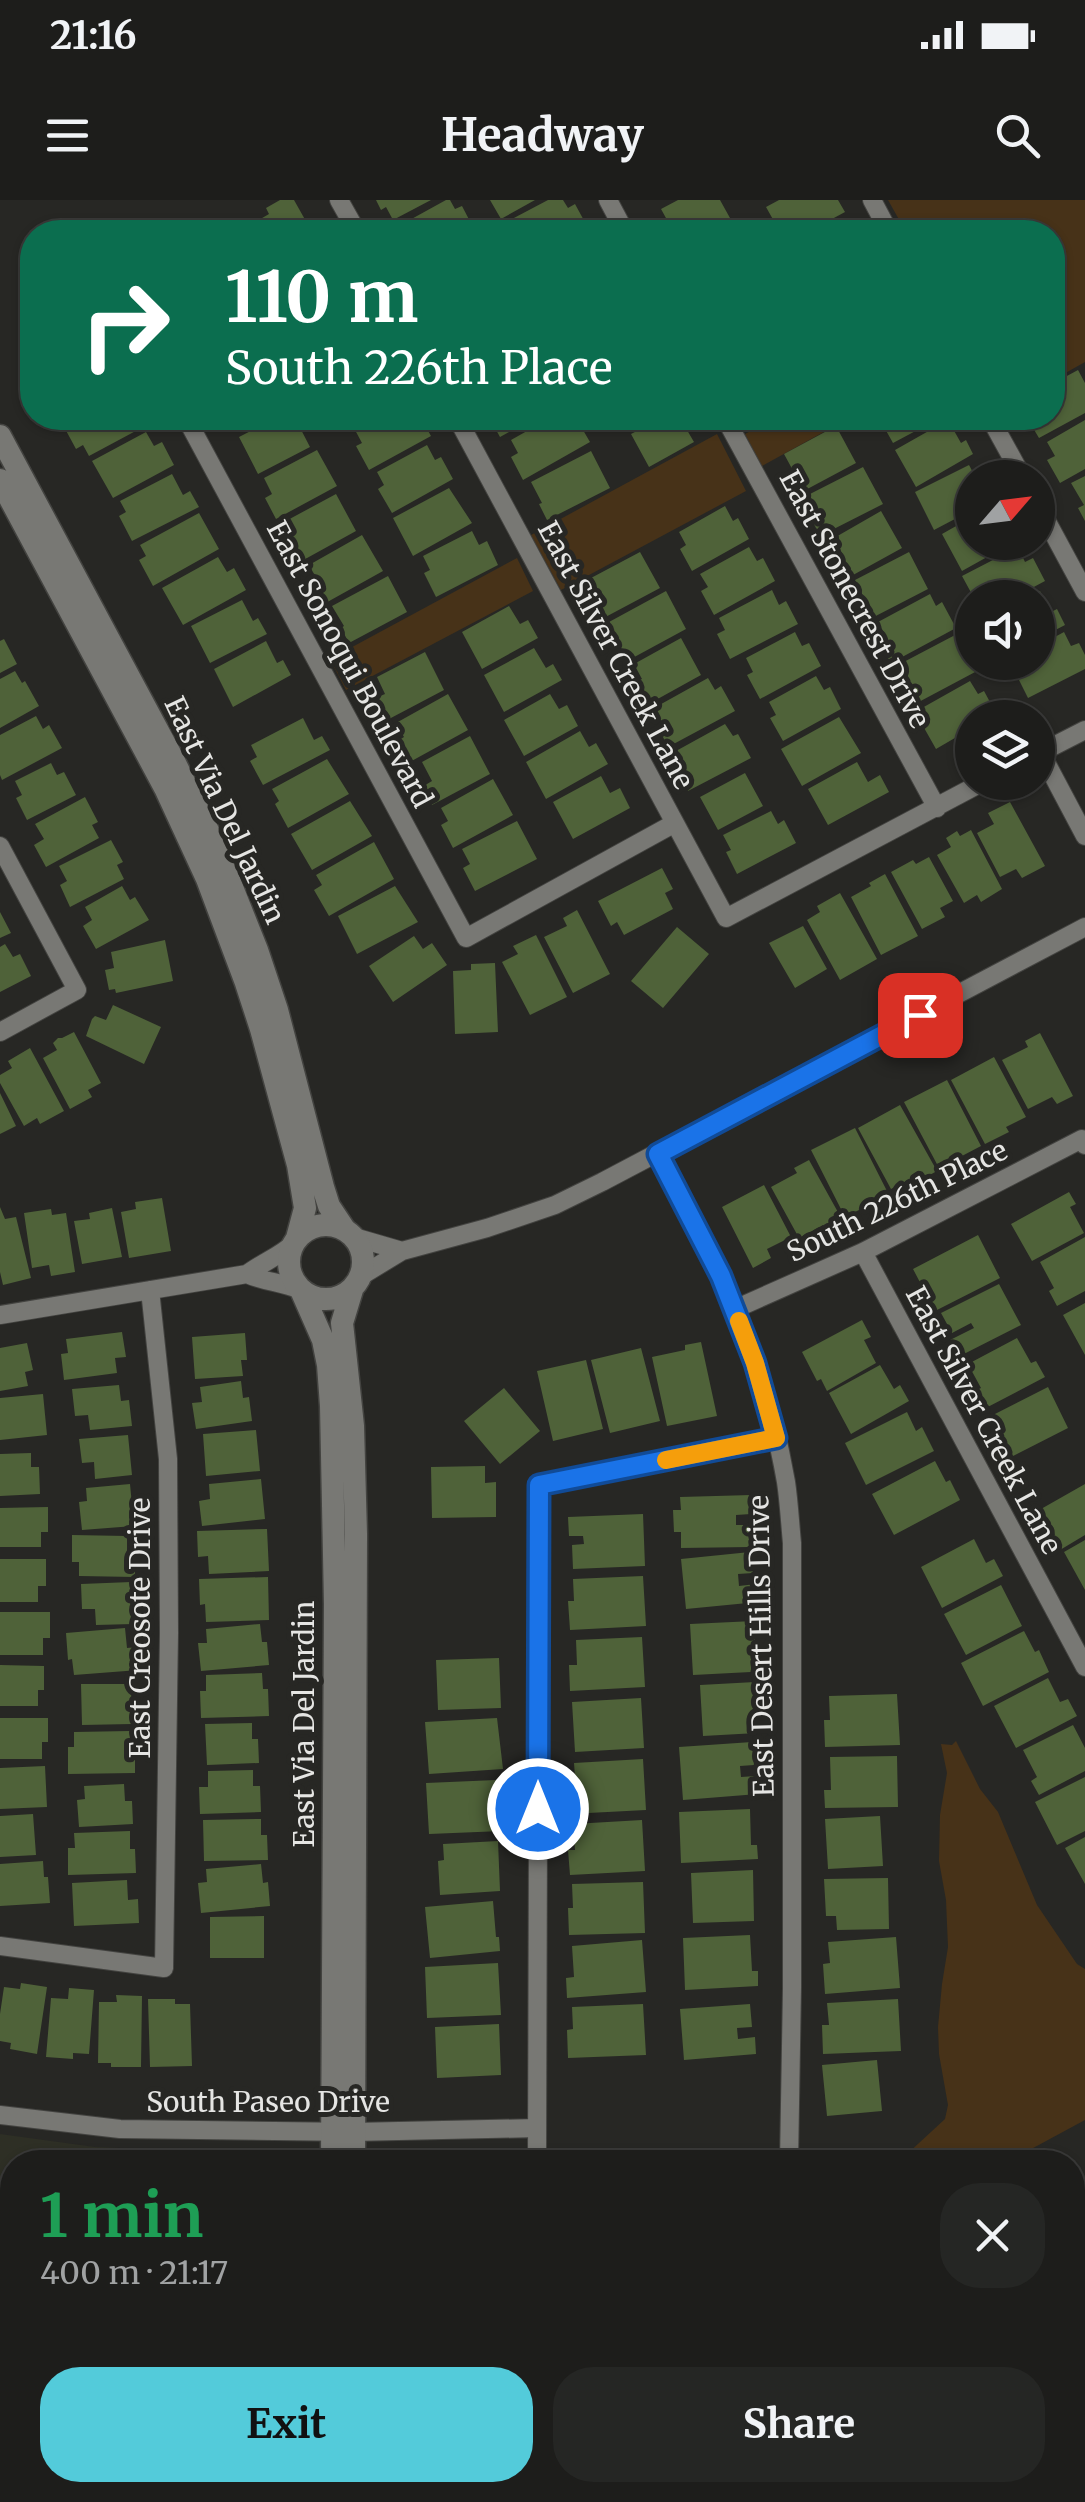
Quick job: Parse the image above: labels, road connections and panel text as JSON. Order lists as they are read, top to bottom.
{
  "streets": {
    "street": [
      "East Stonecrest Drive",
      "East Silver Creek Lane",
      "East Sonoqui Boulevard",
      "East Via Del Jardin",
      "South 226th Place",
      "East Creosote Drive",
      "East Desert Hills Drive",
      "South Paseo Drive"
    ]
  },
  "crossings": [
    ["East Stonecrest Drive", "East Silver Creek Lane"],
    ["East Silver Creek Lane", "East Sonoqui Boulevard"],
    ["East Silver Creek Lane", "South 226th Place"],
    ["East Via Del Jardin", "South Paseo Drive"],
    ["South 226th Place", "East Desert Hills Drive"]
  ],
  "north": "top right",
  "page": {
    "status": "21:16",
    "header": "Headway",
    "turn": ["110 m", "South 226th Place"],
    "heading": ["1 min", "400 m · 21:17"],
    "buttons": ["Exit", "Share"]
  }
}
